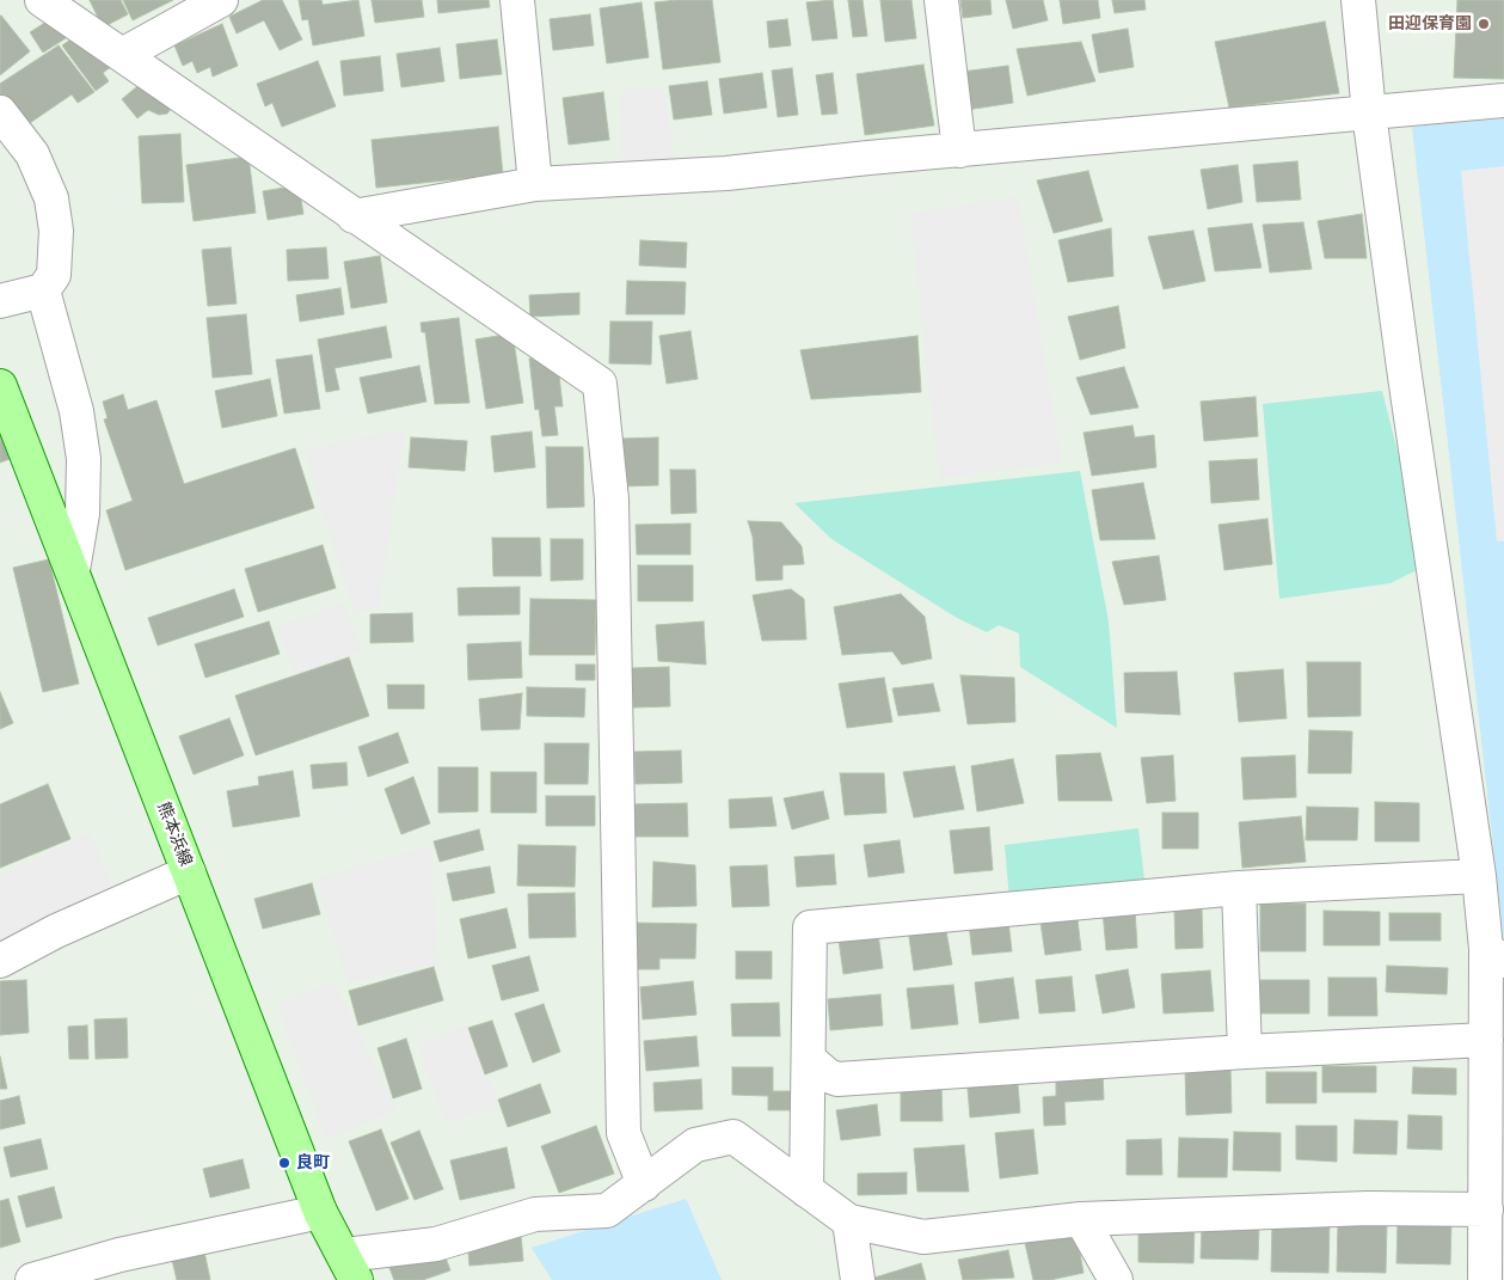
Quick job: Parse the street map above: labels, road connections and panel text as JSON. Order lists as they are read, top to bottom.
{
  "streets": {
    "main road": ["熊本浜線"]
  },
  "places": ["田迎保育園", "良町"]
}
